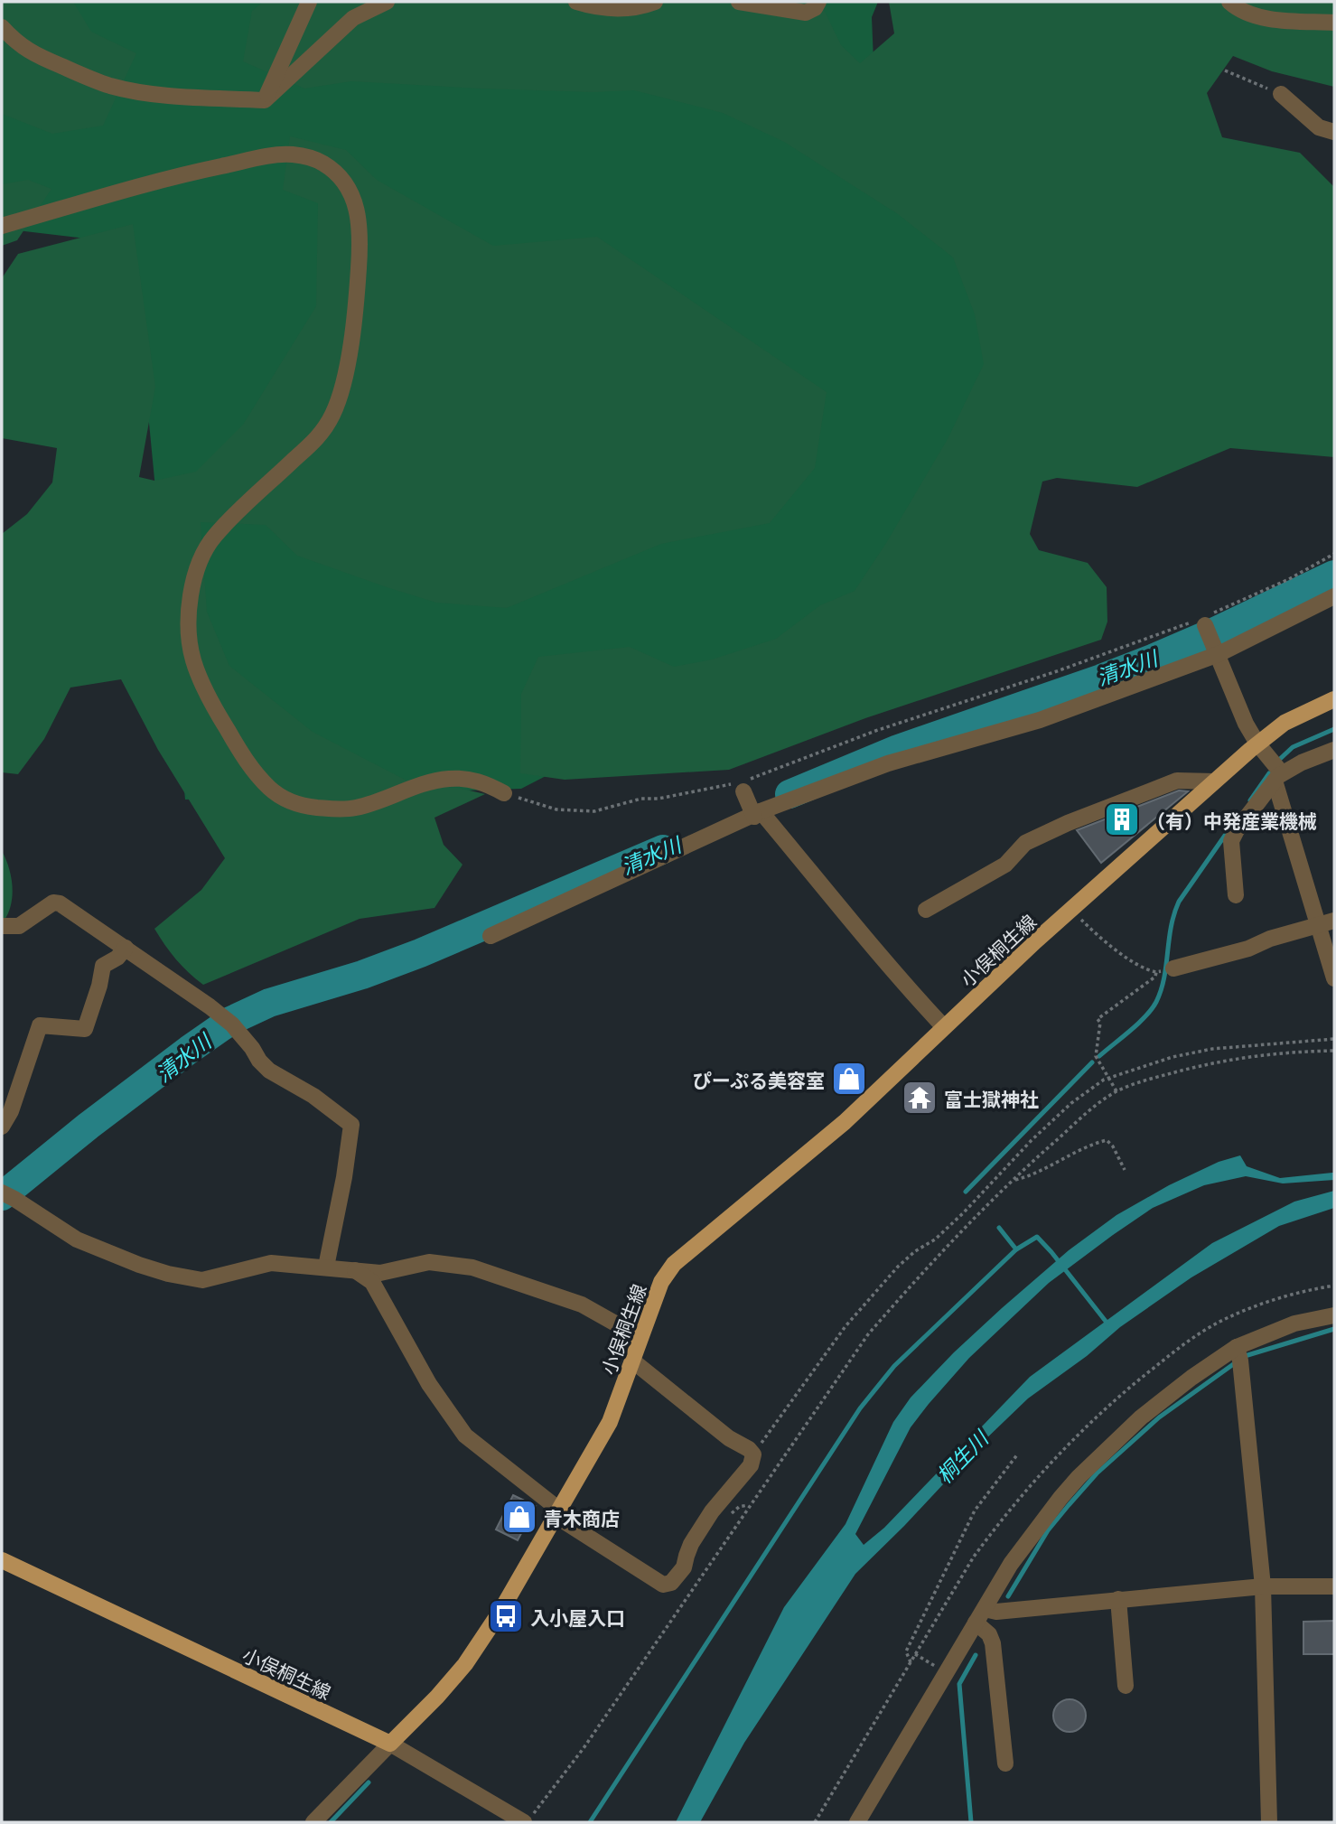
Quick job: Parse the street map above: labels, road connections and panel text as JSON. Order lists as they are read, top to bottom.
{
  "streets": {
    "main road": ["小俣桐生線"]
  },
  "water": ["清水川", "桐生川"],
  "places": {
    "building": ["（有）中発産業機械"],
    "shop": ["ぴーぷる美容室", "青木商店"],
    "temple": ["富士獄神社"],
    "bus stop": ["入小屋入口"]
  }
}
